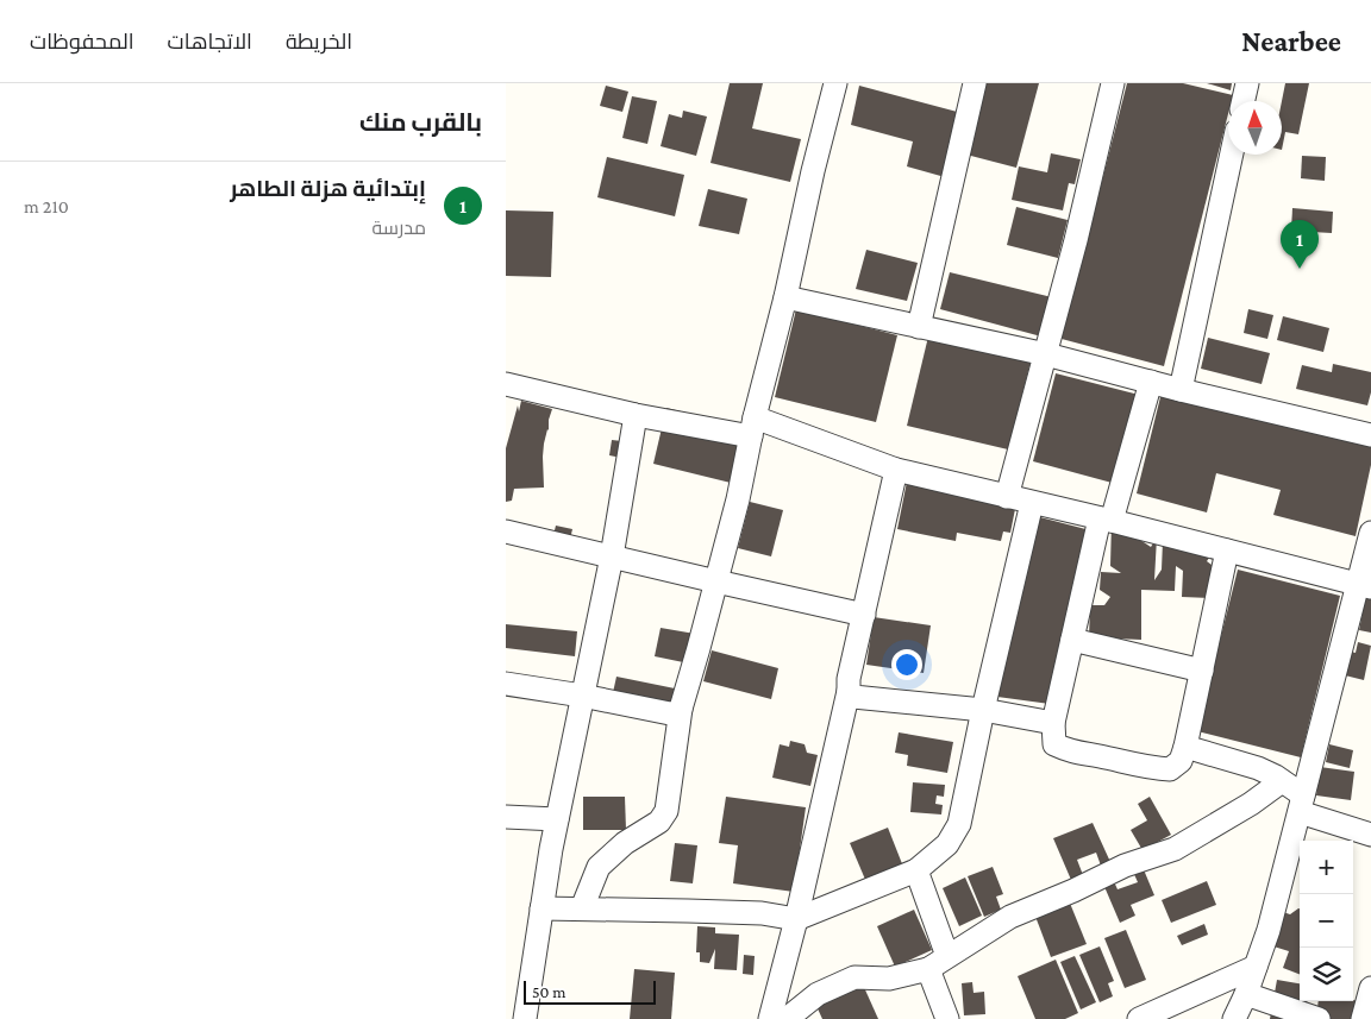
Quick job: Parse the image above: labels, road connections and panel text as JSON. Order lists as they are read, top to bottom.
{
  "scale_bar": "50 m",
  "north": "top",
  "page": {
    "header": "Nearbee",
    "nav": ["الخريطة", "الاتجاهات", "المحفوظات"],
    "heading": "بالقرب منك",
    "list": [
      {
        "mark": "1",
        "name": "إبتدائية هزلة الطاهر",
        "note": "مدرسة",
        "value": "210 m"
      }
    ],
    "pins": "1",
    "map_buttons": ["+", "−"],
    "scale": "50 m"
  }
}
